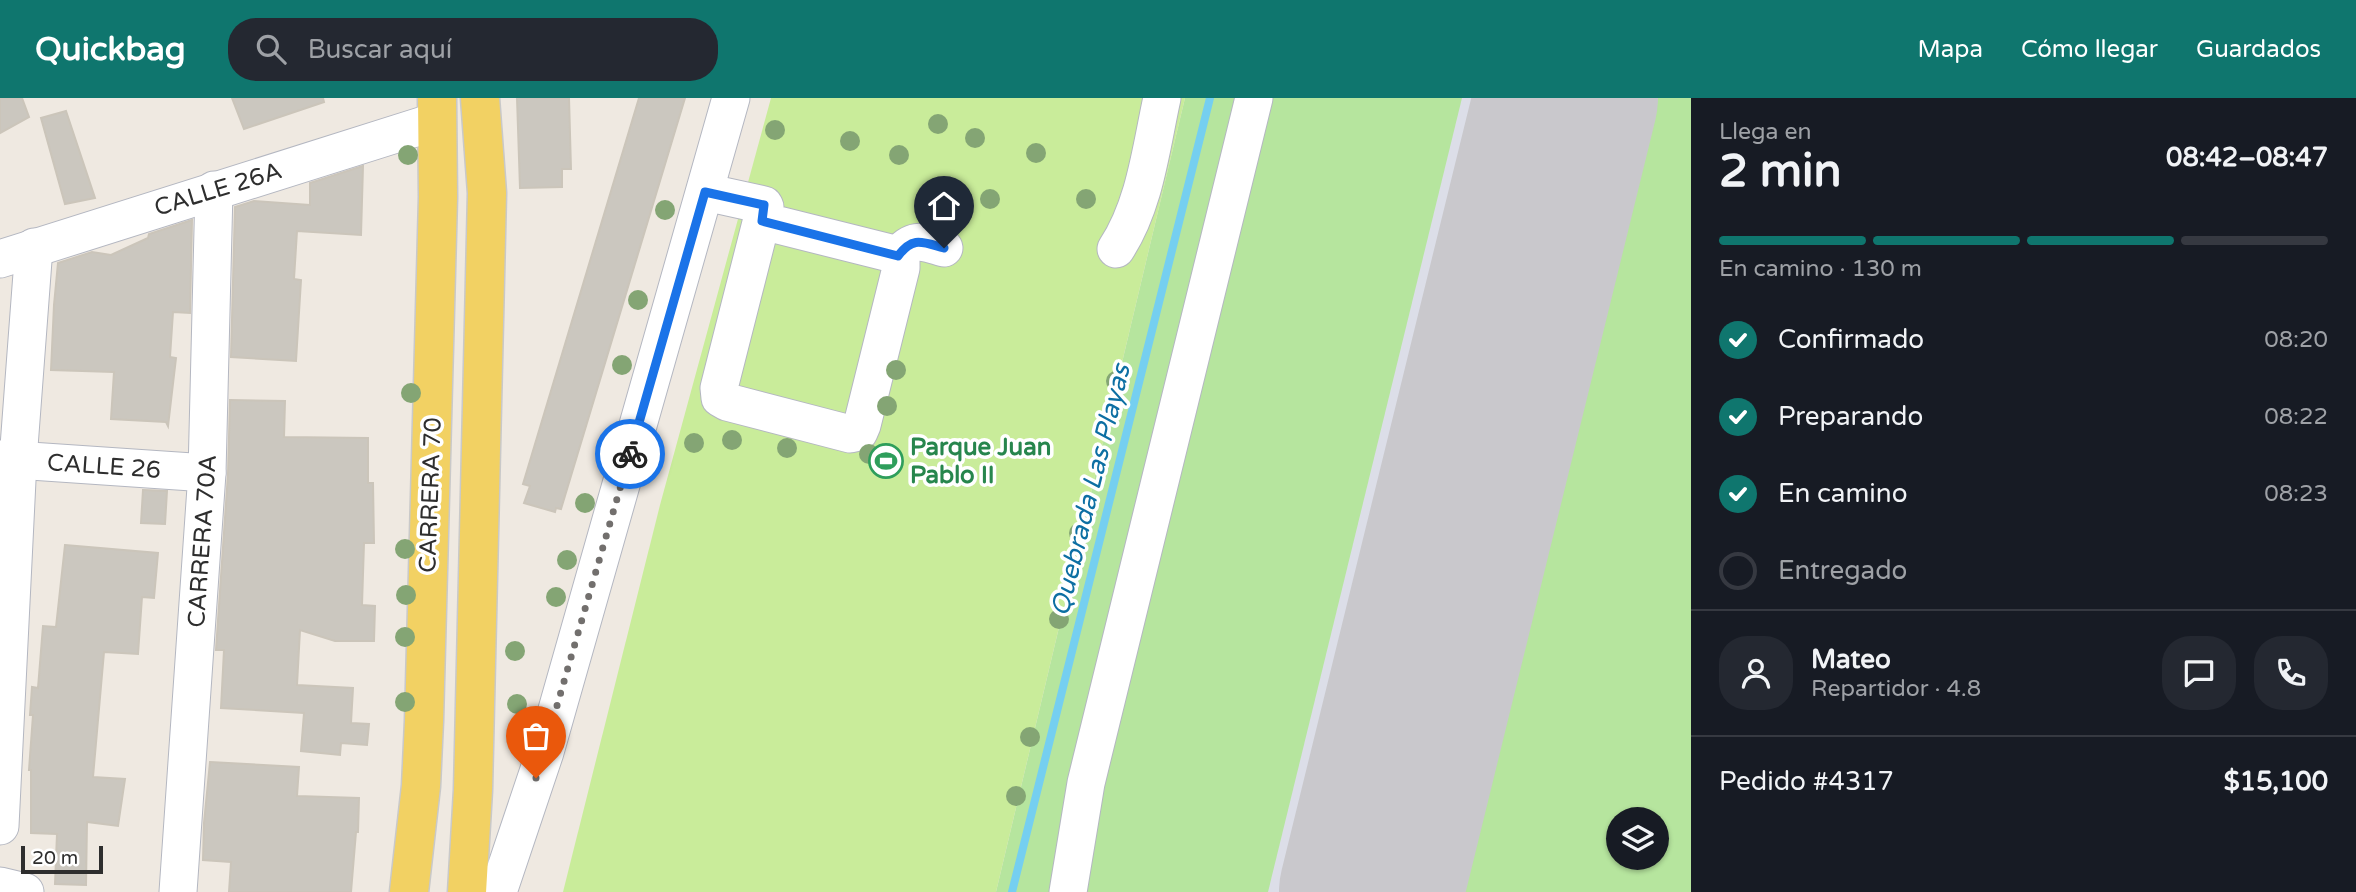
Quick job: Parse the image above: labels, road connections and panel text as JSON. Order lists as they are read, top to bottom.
{
  "streets": {
    "main road": ["CARRERA 70"],
    "street": ["CALLE 26A", "CALLE 26", "CARRERA 70A"]
  },
  "crossings": [
    ["CALLE 26A", "CARRERA 70"],
    ["CALLE 26A", "CARRERA 70A"],
    ["CALLE 26", "CARRERA 70A"]
  ],
  "water": ["Quebrada Las Playas"],
  "places": {
    "sports": ["Parque Juan Pablo II"]
  },
  "scale_bar": "20 m",
  "page": {
    "header": "Quickbag",
    "search": "Buscar aquí",
    "nav": ["Mapa", "Cómo llegar", "Guardados"],
    "heading": ["2 min", "Llega en", "08:42–08:47"],
    "panel": [
      "Mateo",
      "Repartidor · 4.8",
      "Pedido #4317",
      "$15,100"
    ],
    "bar": "En camino · 130 m",
    "list": [
      ["Confirmado", "08:20"],
      ["Preparando", "08:22"],
      ["En camino", "08:23"],
      "Entregado"
    ],
    "scale": "20 m"
  }
}
